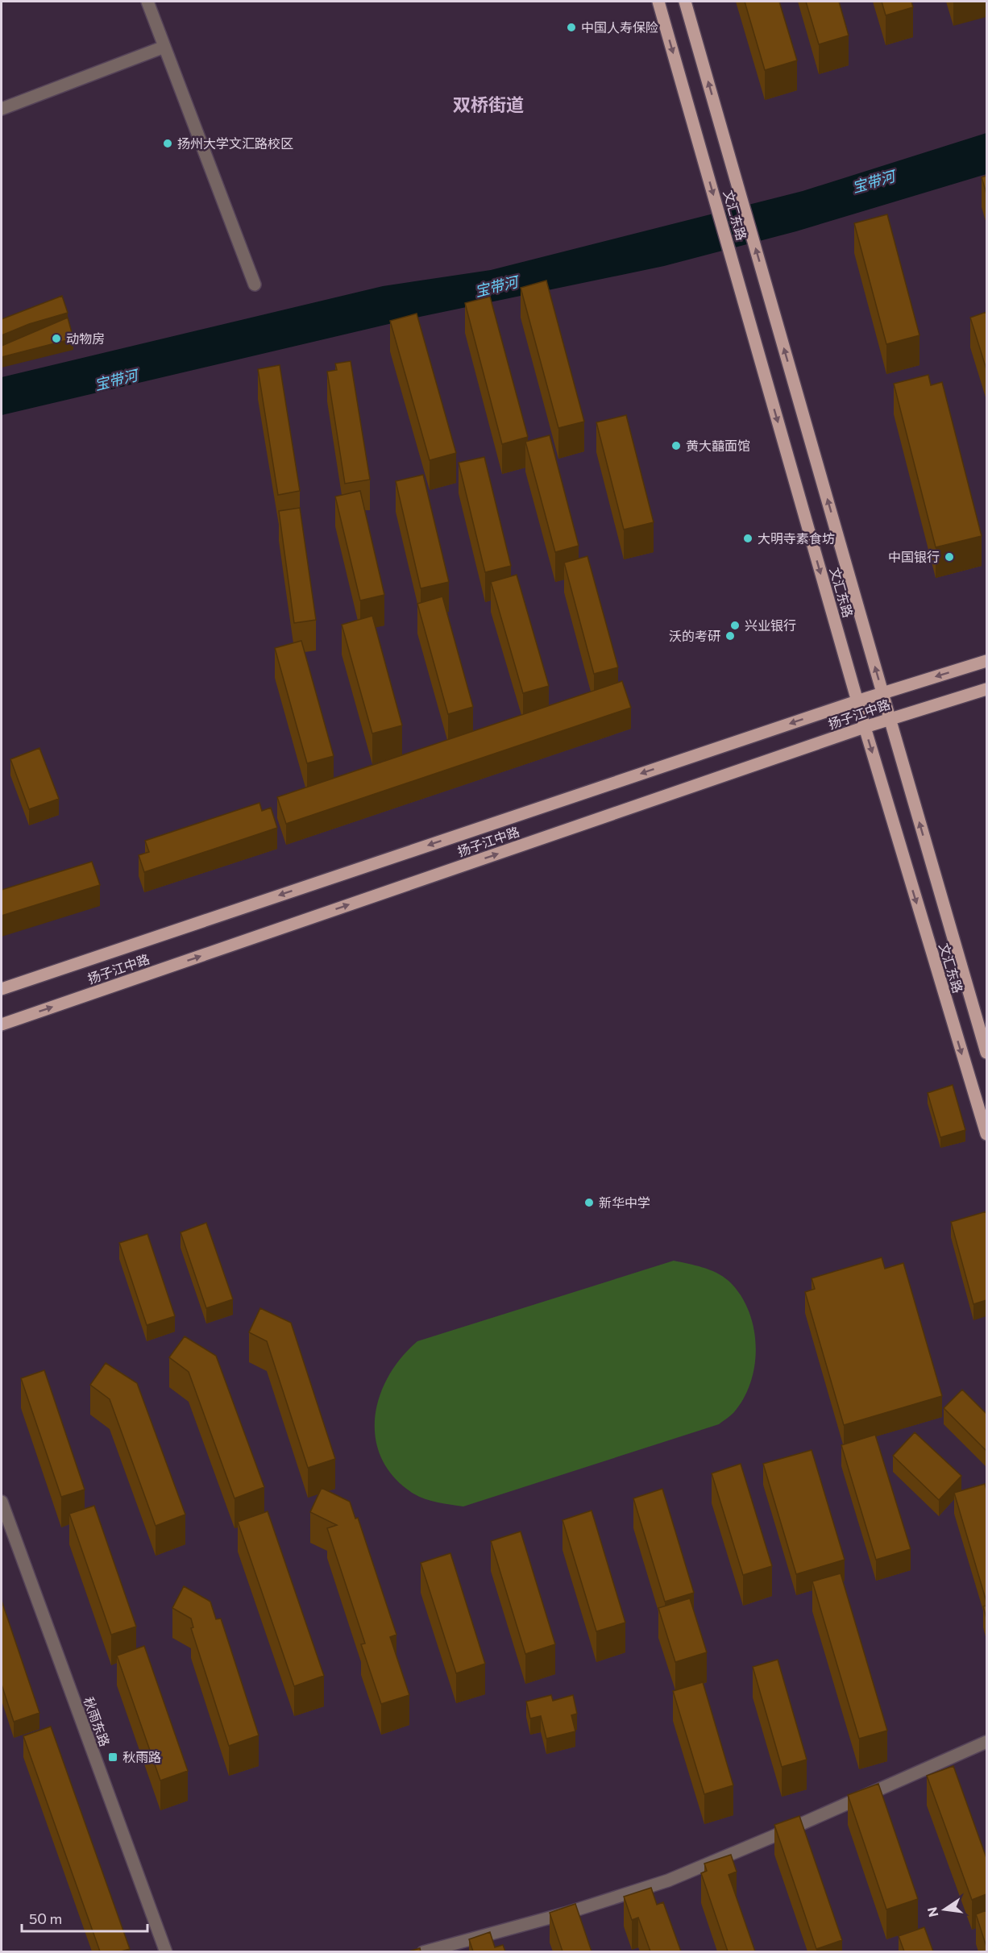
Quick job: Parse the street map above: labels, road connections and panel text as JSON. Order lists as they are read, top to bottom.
{
  "streets": {
    "main road": ["文汇东路", "扬子江中路"],
    "street": ["秋雨东路"]
  },
  "crossings": [
    ["文汇东路", "扬子江中路"]
  ],
  "districts": ["双桥街道"],
  "water": ["宝带河"],
  "places": {
    "other": [
      "中国人寿保险",
      "扬州大学文汇路校区",
      "动物房",
      "黄大囍面馆",
      "大明寺素食坊",
      "中国银行",
      "兴业银行",
      "沃的考研",
      "新华中学"
    ],
    "transit": ["秋雨路"]
  },
  "scale_bar": "50 m",
  "north": "left"
}
